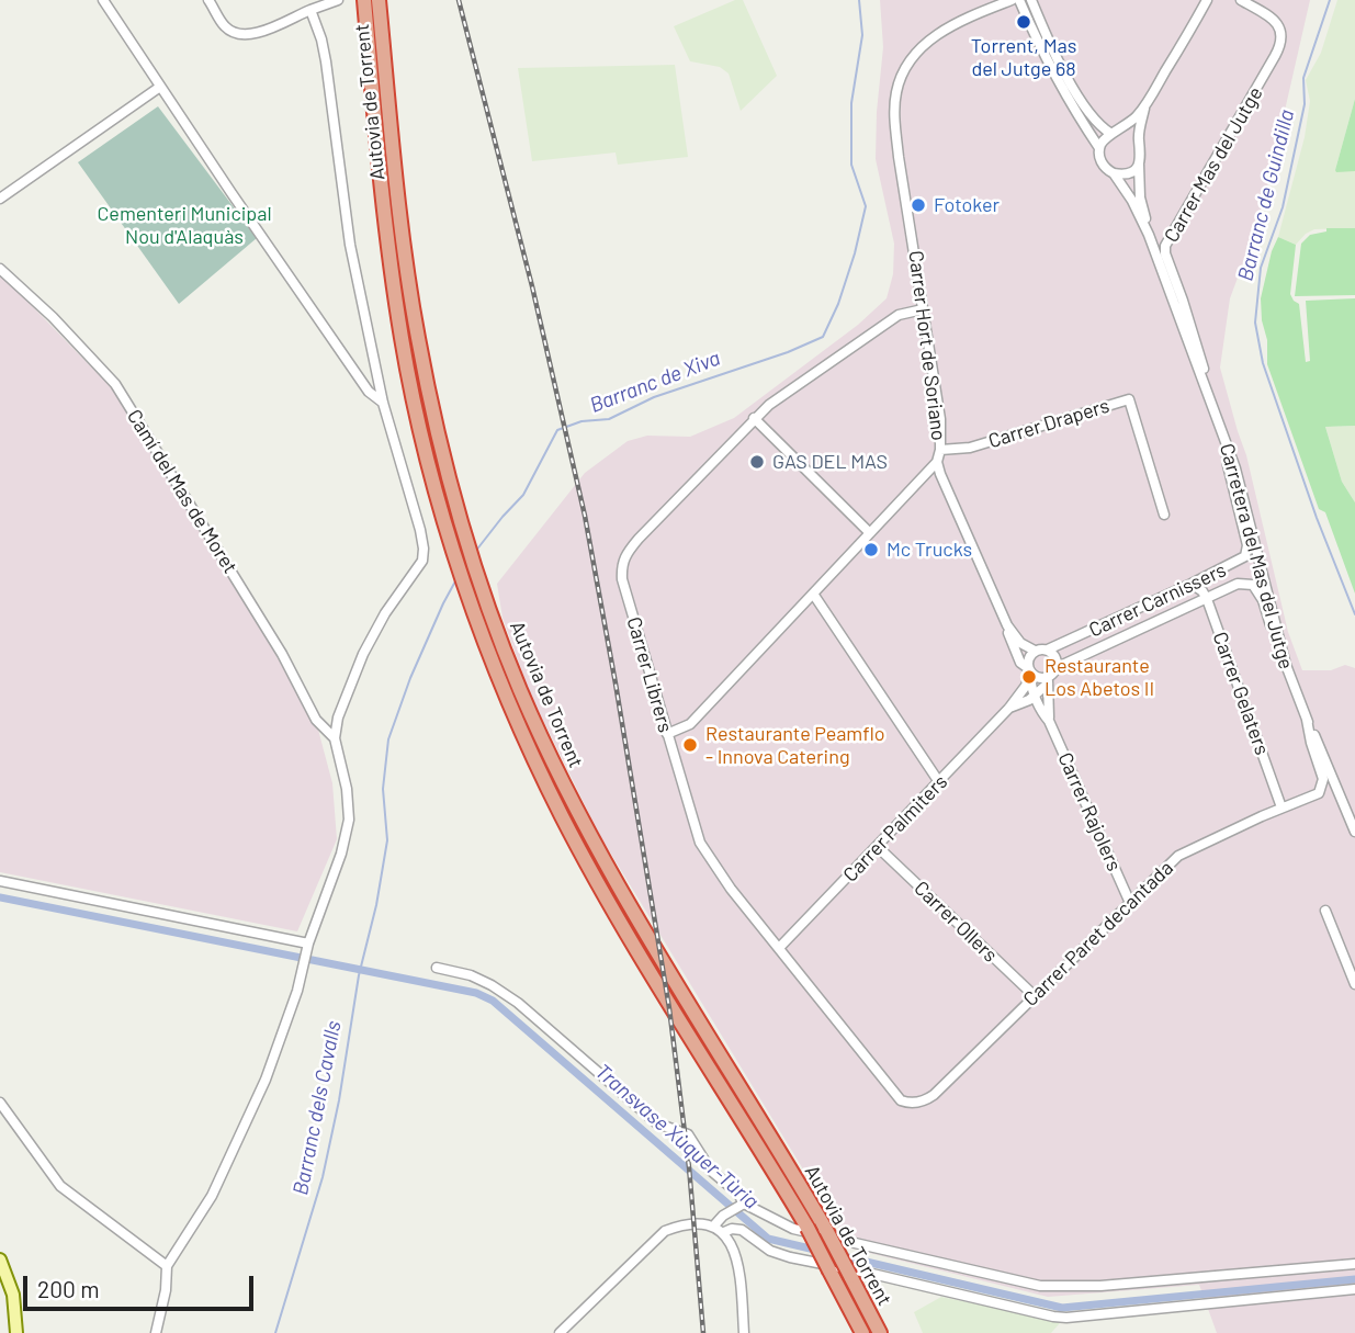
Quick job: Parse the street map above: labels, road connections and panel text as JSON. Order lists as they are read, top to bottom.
{
  "streets": {
    "highway": ["Autovia de Torrent"],
    "street": [
      "Carrer Mas del Jutge",
      "Carrer Hort de Soriano",
      "Carrer Drapers",
      "Camí del Mas de Moret",
      "Carretera del Mas del Jutge",
      "Carrer Carnissers",
      "Carrer Librers",
      "Carrer Gelaters",
      "Carrer Rajolers",
      "Carrer Palmiters",
      "Carrer Ollers",
      "Carrer Paret decantada"
    ]
  },
  "crossings": [
    ["Carrer Mas del Jutge", "Carretera del Mas del Jutge"],
    ["Carrer Hort de Soriano", "Carrer Drapers"],
    ["Carrer Hort de Soriano", "Carrer Librers"],
    ["Carrer Hort de Soriano", "Carrer Rajolers"],
    ["Carretera del Mas del Jutge", "Carrer Carnissers"],
    ["Carretera del Mas del Jutge", "Carrer Paret decantada"],
    ["Carrer Carnissers", "Carrer Gelaters"],
    ["Carrer Carnissers", "Carrer Rajolers"],
    ["Carrer Carnissers", "Carrer Palmiters"],
    ["Carrer Librers", "Carrer Palmiters"],
    ["Carrer Librers", "Carrer Paret decantada"],
    ["Carrer Gelaters", "Carrer Paret decantada"],
    ["Carrer Rajolers", "Carrer Palmiters"],
    ["Carrer Rajolers", "Carrer Paret decantada"],
    ["Carrer Palmiters", "Carrer Ollers"],
    ["Carrer Ollers", "Carrer Paret decantada"]
  ],
  "water": [
    "Barranc de Guindilla",
    "Barranc de Xiva",
    "Barranc dels Cavalls",
    "Transvase Xùquer-Tùria"
  ],
  "parks": ["Cementeri Municipal Nou d'Alaquàs"],
  "places": [
    "Torrent, Mas del Jutge 68",
    "Fotoker",
    "GAS DEL MAS",
    "Mc Trucks",
    "Restaurante Los Abetos II",
    "Restaurante Peamflo - Innova Catering"
  ],
  "scale_bar": "200 m"
}
